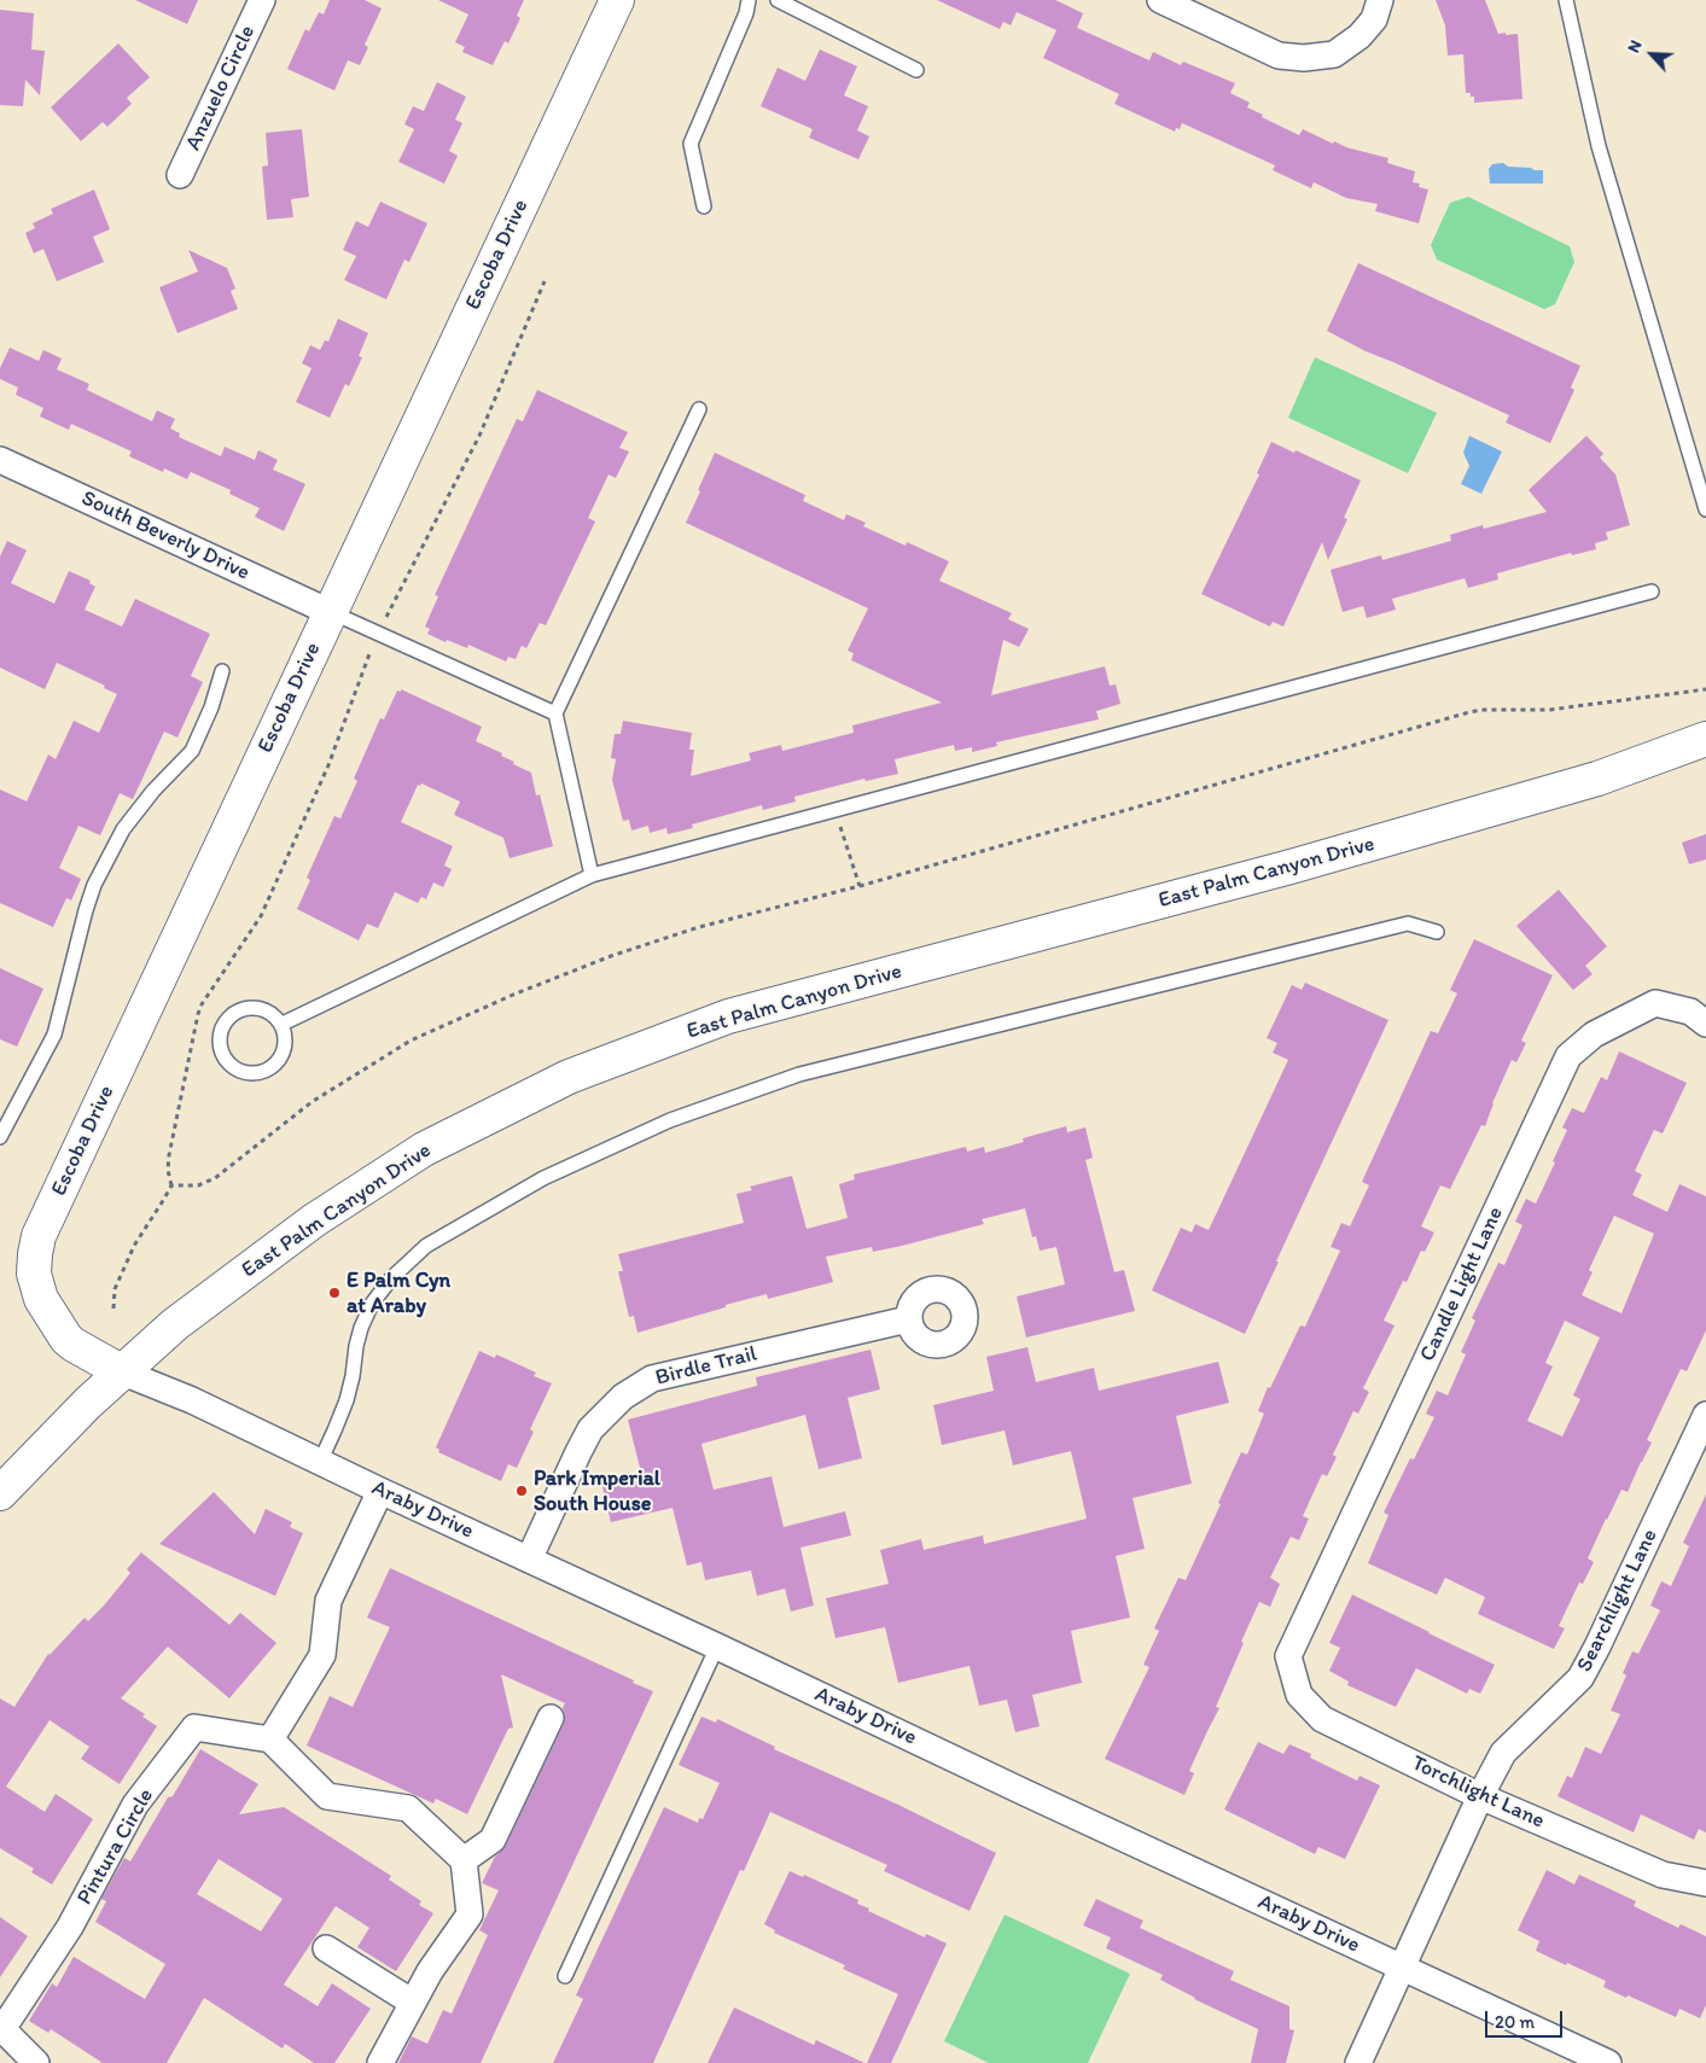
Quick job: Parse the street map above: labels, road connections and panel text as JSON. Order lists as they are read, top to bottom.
{
  "streets": {
    "main road": ["Escoba Drive", "East Palm Canyon Drive"],
    "street": [
      "Anzuelo Circle",
      "South Beverly Drive",
      "Candle Light Lane",
      "Birdle Trail",
      "Araby Drive",
      "Searchlight Lane",
      "Torchlight Lane",
      "Pintura Circle"
    ]
  },
  "crossings": [
    ["Escoba Drive", "South Beverly Drive"],
    ["Escoba Drive", "East Palm Canyon Drive"],
    ["Escoba Drive", "Araby Drive"],
    ["East Palm Canyon Drive", "Araby Drive"],
    ["Candle Light Lane", "Torchlight Lane"],
    ["Birdle Trail", "Araby Drive"],
    ["Araby Drive", "Searchlight Lane"],
    ["Searchlight Lane", "Torchlight Lane"]
  ],
  "places": ["E Palm Cyn at Araby", "Park Imperial South House"],
  "scale_bar": "20 m",
  "north": "top left"
}
